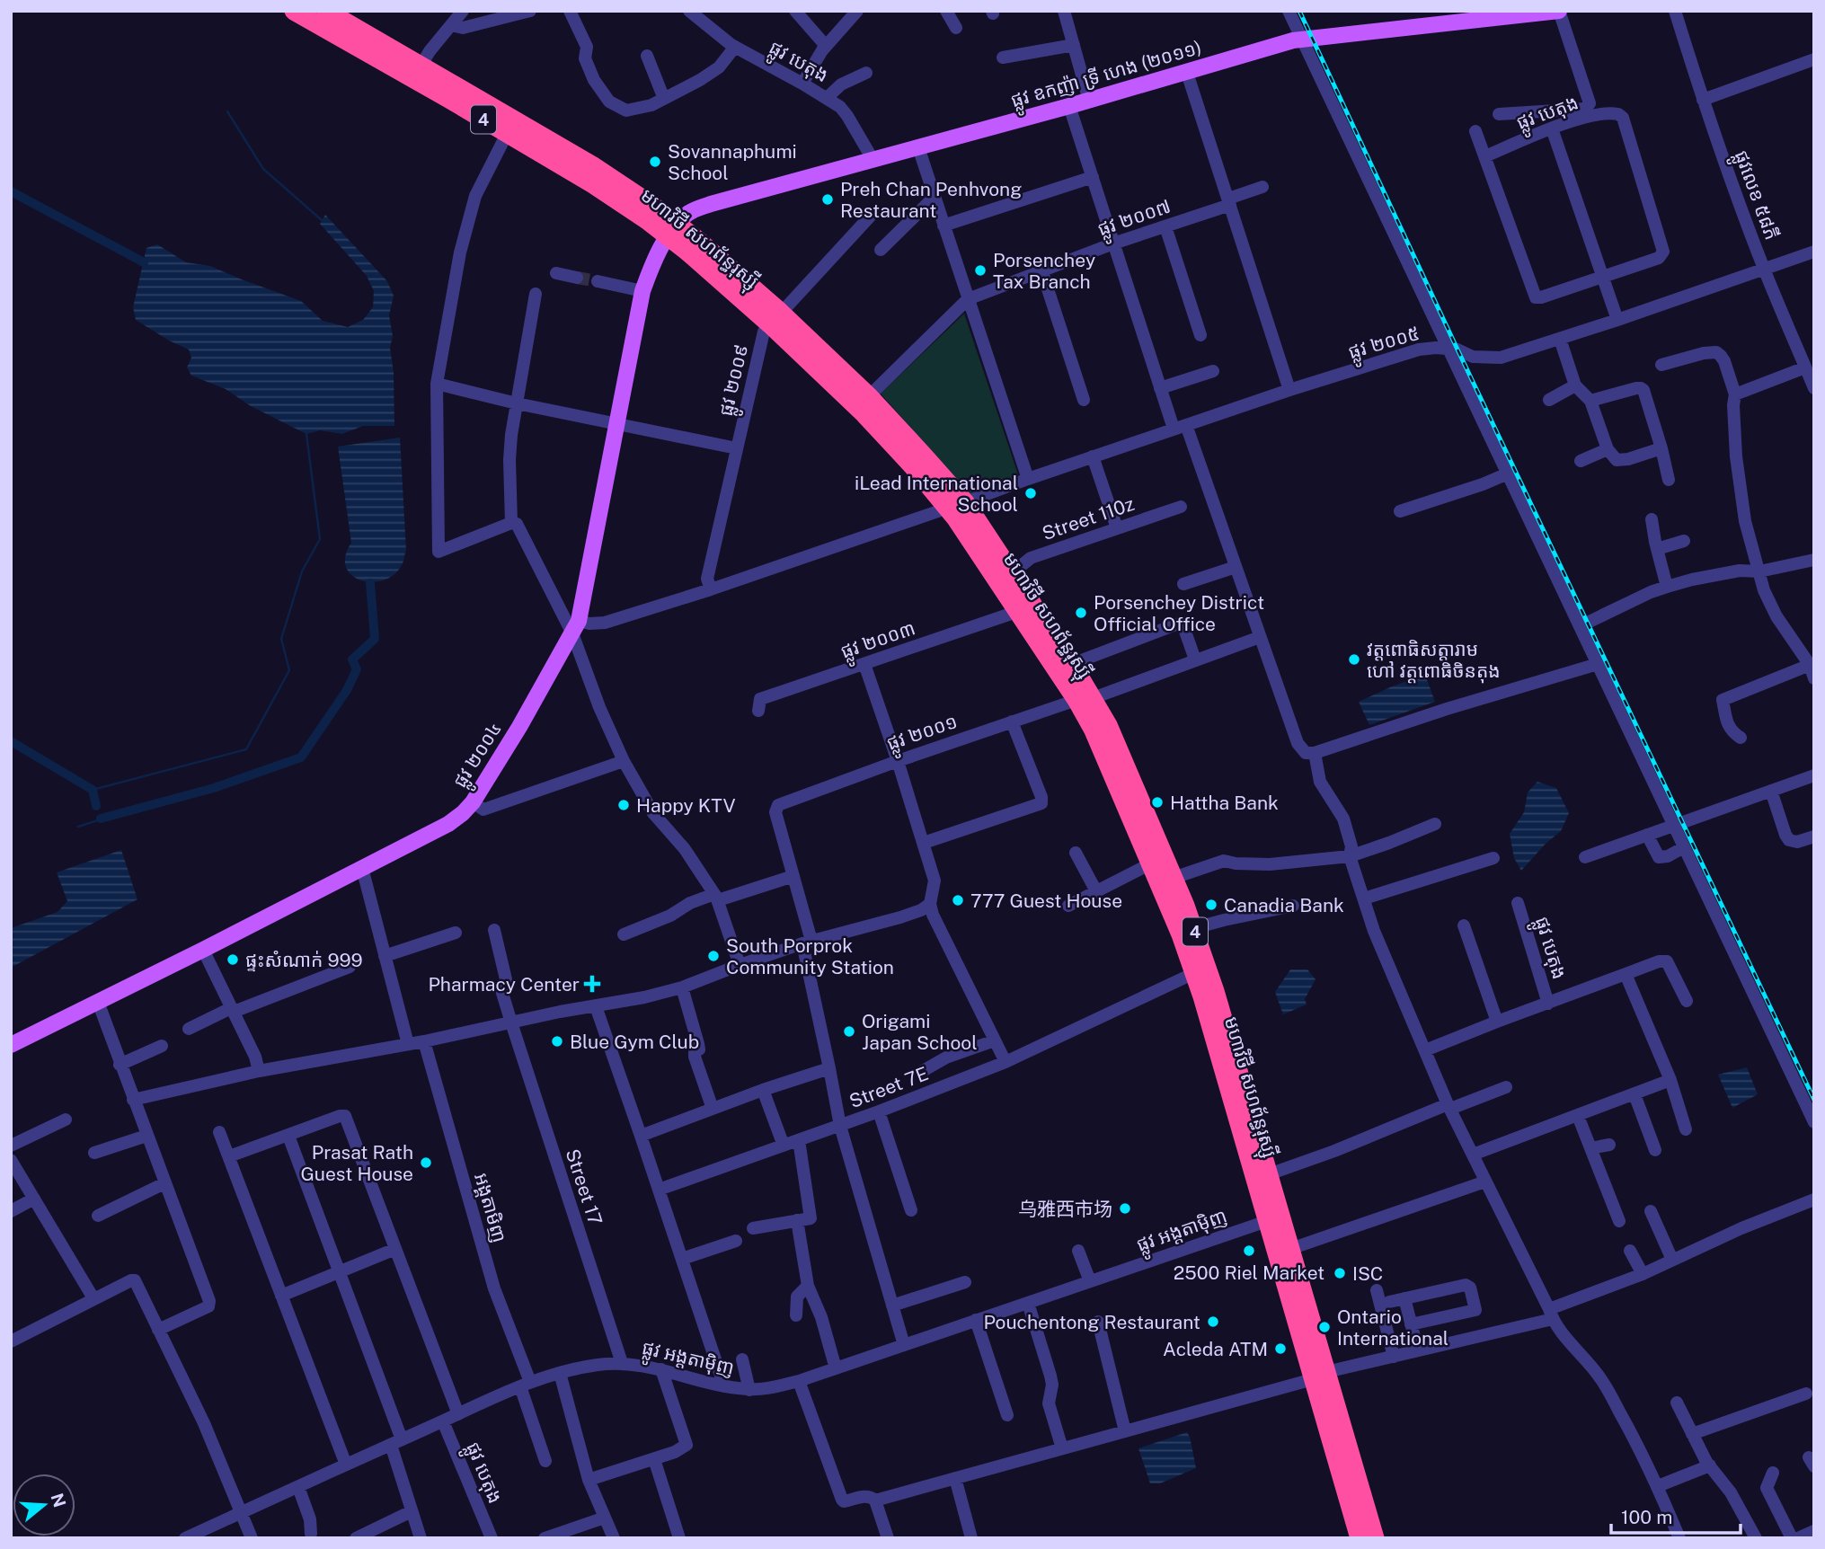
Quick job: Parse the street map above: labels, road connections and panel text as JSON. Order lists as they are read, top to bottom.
{
  "streets": {
    "highway": ["4", "មហាវិថី សហព័ន្ធរុស្ស៊ី"],
    "main road": ["ផ្លូវ ឧកញ៉ា ទ្រី ហេង (២០១១)", "ផ្លូវ ២០០៤"],
    "street": [
      "ផ្លូវ បេតុង",
      "ផ្លូវលេខ ៥៨ភី",
      "ផ្លូវ ២០០៧",
      "ផ្លូវ ២០០៥",
      "ផ្លូវ ២០០៩",
      "Street 110z",
      "ផ្លូវ ២០០៣",
      "ផ្លូវ ២០០១",
      "Street 7E",
      "Street 17",
      "អង្គតាមិញ",
      "ផ្លូវ អង្តតាម៉ិញ"
    ]
  },
  "crossings": [
    ["ផ្លូវ បេតុង", "ផ្លូវ ឧកញ៉ា ទ្រី ហេង (២០១១)"],
    ["ផ្លូវ បេតុង", "ផ្លូវ អង្តតាម៉ិញ"],
    ["ផ្លូវ ឧកញ៉ា ទ្រី ហេង (២០១១)", "មហាវិថី សហព័ន្ធរុស្ស៊ី"],
    ["ផ្លូវ ឧកញ៉ា ទ្រី ហេង (២០១១)", "ផ្លូវ ២០០៤"],
    ["ផ្លូវលេខ ៥៨ភី", "ផ្លូវ ២០០៥"],
    ["ផ្លូវ ២០០៧", "មហាវិថី សហព័ន្ធរុស្ស៊ី"],
    ["មហាវិថី សហព័ន្ធរុស្ស៊ី", "ផ្លូវ ២០០៥"],
    ["មហាវិថី សហព័ន្ធរុស្ស៊ី", "ផ្លូវ ២០០៩"],
    ["មហាវិថី សហព័ន្ធរុស្ស៊ី", "Street 110z"],
    ["មហាវិថី សហព័ន្ធរុស្ស៊ី", "ផ្លូវ ២០០៣"],
    ["មហាវិថី សហព័ន្ធរុស្ស៊ី", "ផ្លូវ ២០០១"],
    ["មហាវិថី សហព័ន្ធរុស្ស៊ី", "ផ្លូវ ២០០៤"],
    ["មហាវិថី សហព័ន្ធរុស្ស៊ី", "Street 7E"],
    ["មហាវិថី សហព័ន្ធរុស្ស៊ី", "ផ្លូវ អង្តតាម៉ិញ"],
    ["ផ្លូវ ២០០៥", "ផ្លូវ ២០០៩"],
    ["ផ្លូវ ២០០៥", "ផ្លូវ ២០០៤"],
    ["Street 17", "ផ្លូវ អង្តតាម៉ិញ"],
    ["អង្គតាមិញ", "ផ្លូវ អង្តតាម៉ិញ"]
  ],
  "places": {
    "other": [
      "Sovannaphumi School",
      "Preh Chan Penhvong Restaurant",
      "Porsenchey Tax Branch",
      "iLead International School",
      "Porsenchey District Official Office",
      "វត្តពោធិសត្តារាម ហៅ វត្តពោធិចិនតុង",
      "Hattha Bank",
      "Happy KTV",
      "777 Guest House",
      "Canadia Bank",
      "South Porprok Community Station",
      "ផ្ទះសំណាក់ 999",
      "Origami Japan School",
      "Blue Gym Club",
      "Prasat Rath Guest House",
      "乌雅西市场",
      "2500 Riel Market",
      "ISC",
      "Pouchentong Restaurant",
      "Ontario International",
      "Acleda ATM"
    ],
    "health": ["Pharmacy Center"]
  },
  "scale_bar": "100 m",
  "north": "right"
}
